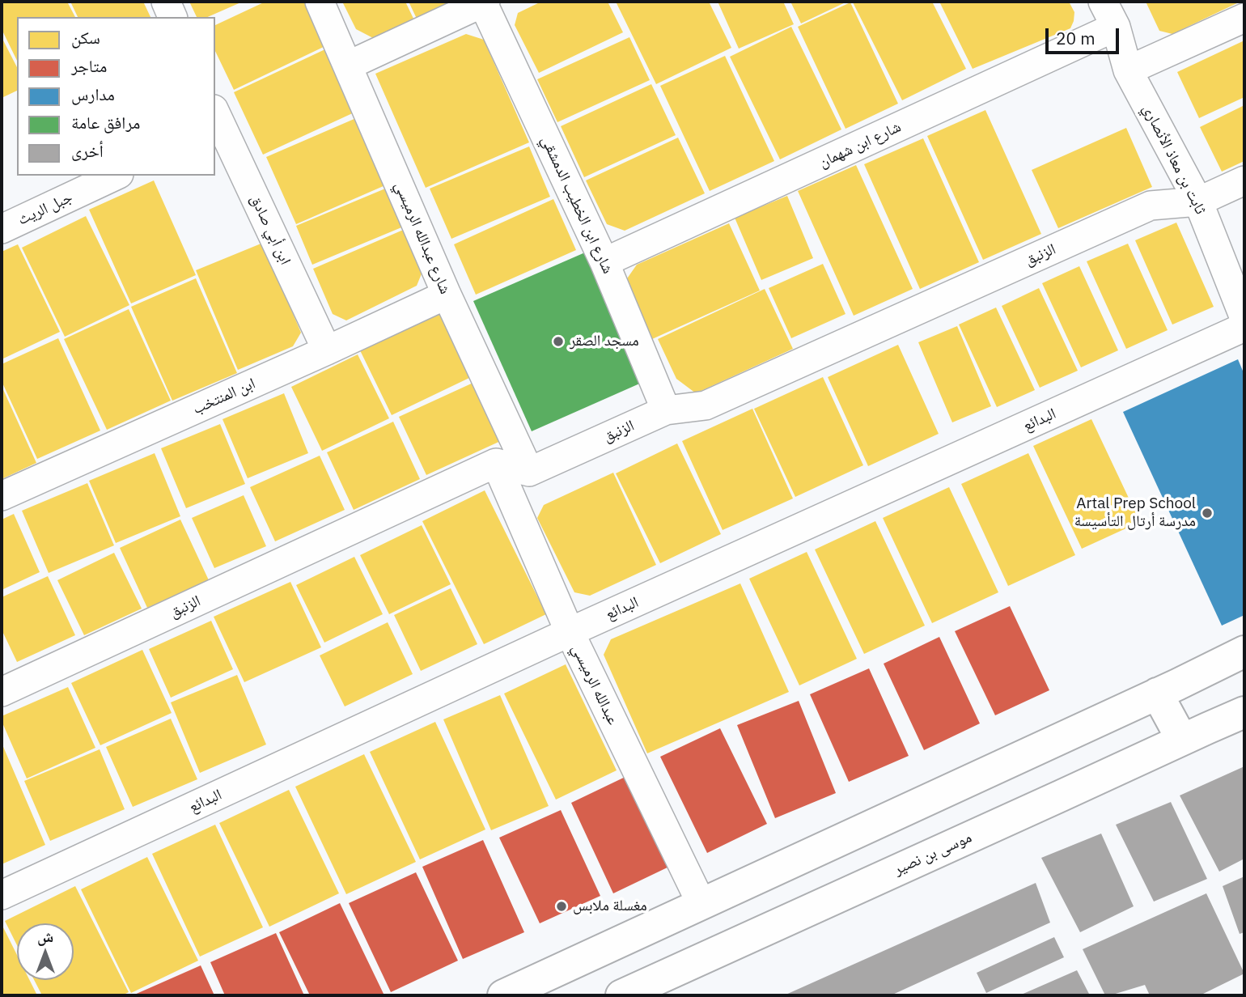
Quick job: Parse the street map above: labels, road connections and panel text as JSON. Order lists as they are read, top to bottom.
{
  "streets": {
    "street": [
      "شارع ابن شهمان",
      "ثابت بن معاذ الأنصاري",
      "شارع ابن الخطيب الدمشقي",
      "جبل الريث",
      "ابن أبي صادق",
      "شارع عبدالله الرميسي",
      "الزنبق",
      "ابن المنتخب",
      "البدائع",
      "عبدالله الرميسي",
      "موسى بن نصير"
    ]
  },
  "crossings": [
    ["شارع ابن شهمان", "ثابت بن معاذ الأنصاري"],
    ["شارع ابن شهمان", "شارع ابن الخطيب الدمشقي"],
    ["ثابت بن معاذ الأنصاري", "الزنبق"],
    ["شارع ابن الخطيب الدمشقي", "الزنبق"],
    ["ابن أبي صادق", "ابن المنتخب"],
    ["شارع عبدالله الرميسي", "الزنبق"],
    ["شارع عبدالله الرميسي", "ابن المنتخب"],
    ["الزنبق", "عبدالله الرميسي"],
    ["البدائع", "عبدالله الرميسي"]
  ],
  "places": ["مسجد الصقر", "Artal Prep School مدرسة أرتال التأسيسة", "مغسلة ملابس"],
  "legend": [
    "سكن",
    "متاجر",
    "مدارس",
    "مرافق عامة",
    "أخرى"
  ],
  "scale_bar": "20 m",
  "north": "top"
}
